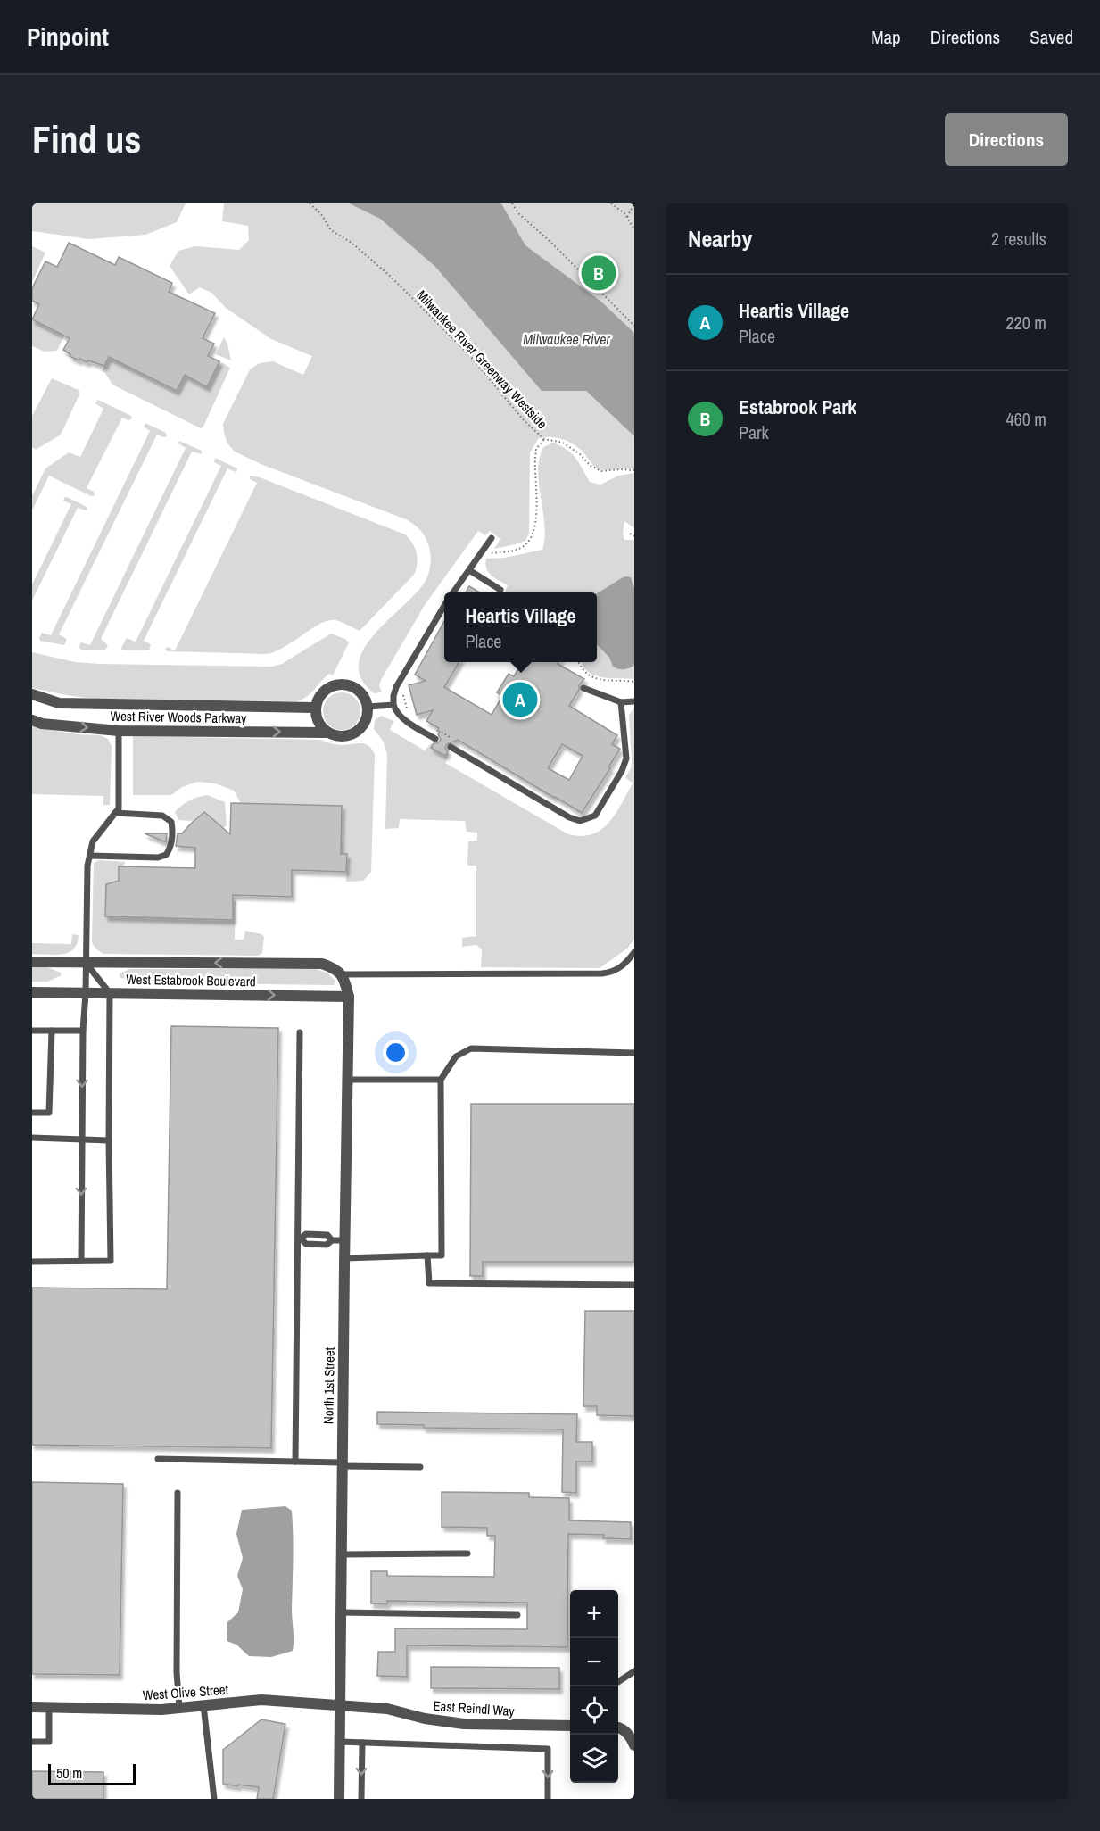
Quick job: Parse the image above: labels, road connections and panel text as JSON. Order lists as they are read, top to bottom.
{
  "streets": {
    "street": [
      "West River Woods Parkway",
      "West Estabrook Boulevard",
      "North 1st Street",
      "West Olive Street",
      "East Reindl Way"
    ],
    "path": ["Milwaukee River Greenway Westside"]
  },
  "crossings": [
    ["West Estabrook Boulevard", "North 1st Street"],
    ["North 1st Street", "West Olive Street"],
    ["North 1st Street", "East Reindl Way"],
    ["West Olive Street", "East Reindl Way"]
  ],
  "water": ["Milwaukee River"],
  "scale_bar": "50 m",
  "page": {
    "header": "Pinpoint",
    "nav": ["Map", "Directions", "Saved"],
    "buttons": "Directions",
    "title": "Find us",
    "heading": ["Nearby", "2 results"],
    "pins": ["B", "A"],
    "list": [
      {
        "mark": "A",
        "name": "Heartis Village",
        "note": "Place",
        "value": "220 m"
      },
      {
        "mark": "B",
        "name": "Estabrook Park",
        "note": "Park",
        "value": "460 m"
      }
    ],
    "popup": ["Heartis Village", "Place"],
    "map_buttons": ["+", "−"],
    "scale": "50 m"
  }
}
